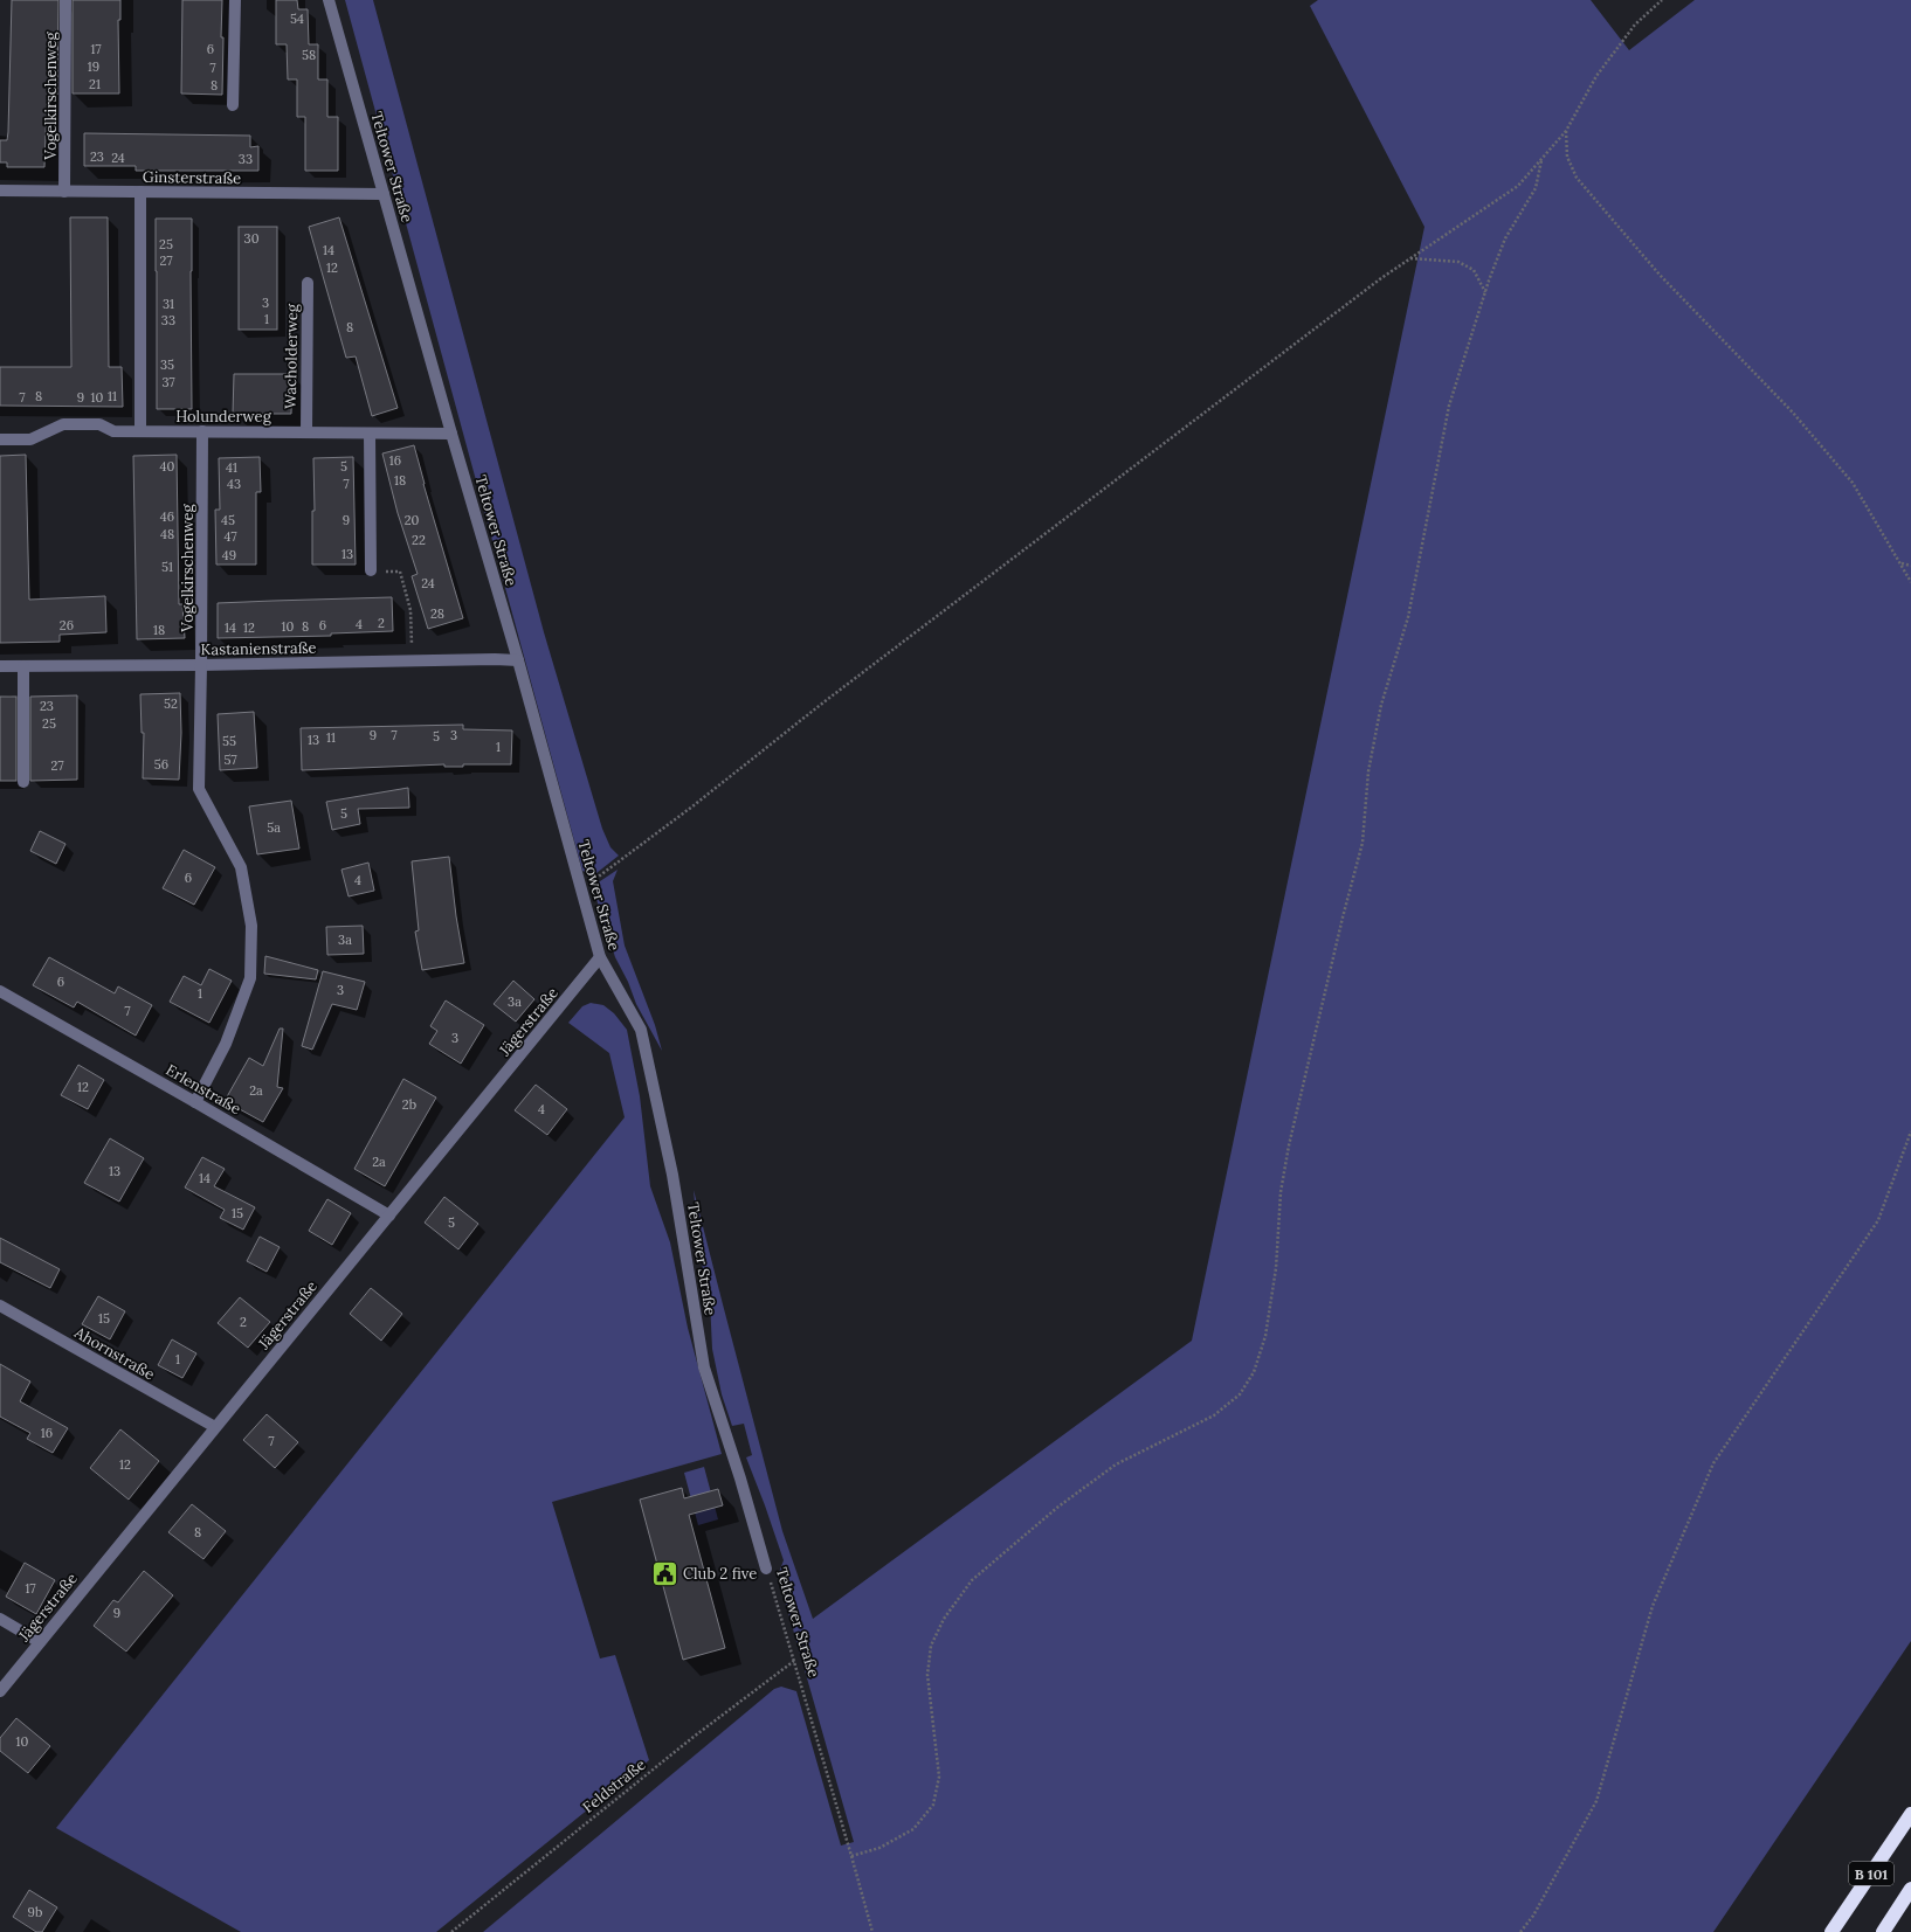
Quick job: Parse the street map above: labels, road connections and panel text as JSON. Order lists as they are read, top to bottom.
{
  "streets": {
    "highway": ["B 101"],
    "street": [
      "Vogelkirschenweg",
      "Teltower Straße",
      "Ginsterstraße",
      "Wacholderweg",
      "Holunderweg",
      "Kastanienstraße",
      "Jägerstraße",
      "Erlenstraße",
      "Ahornstraße"
    ],
    "path": ["Feldstraße"]
  },
  "crossings": [
    ["Vogelkirschenweg", "Ginsterstraße"],
    ["Vogelkirschenweg", "Holunderweg"],
    ["Vogelkirschenweg", "Kastanienstraße"],
    ["Vogelkirschenweg", "Erlenstraße"],
    ["Teltower Straße", "Ginsterstraße"],
    ["Teltower Straße", "Holunderweg"],
    ["Teltower Straße", "Kastanienstraße"],
    ["Teltower Straße", "Jägerstraße"],
    ["Teltower Straße", "Feldstraße"],
    ["Wacholderweg", "Holunderweg"],
    ["Jägerstraße", "Erlenstraße"],
    ["Jägerstraße", "Ahornstraße"]
  ],
  "places": {
    "public building": ["Club 2 five"]
  },
  "house_numbers": [
    "54",
    "17",
    "6",
    "58",
    "19",
    "7",
    "21",
    "8",
    "23",
    "24",
    "33",
    "30",
    "25",
    "14",
    "27",
    "12",
    "3",
    "31",
    "1",
    "33",
    "8",
    "35",
    "37",
    "8",
    "11",
    "7",
    "9",
    "10",
    "16",
    "40",
    "5",
    "41",
    "18",
    "43",
    "7",
    "46",
    "45",
    "9",
    "20",
    "48",
    "47",
    "22",
    "13",
    "49",
    "51",
    "24",
    "28",
    "2",
    "4",
    "26",
    "6",
    "10",
    "8",
    "14",
    "12",
    "18",
    "52",
    "23",
    "25",
    "9",
    "7",
    "3",
    "5",
    "11",
    "13",
    "55",
    "1",
    "57",
    "56",
    "27",
    "5",
    "5a",
    "6",
    "4",
    "3a",
    "6",
    "3",
    "1",
    "3a",
    "7",
    "3",
    "12",
    "2a",
    "2b",
    "4",
    "2a",
    "13",
    "14",
    "15",
    "5",
    "15",
    "2",
    "1",
    "16",
    "7",
    "12",
    "8",
    "17",
    "9",
    "10",
    "9b"
  ]
}
